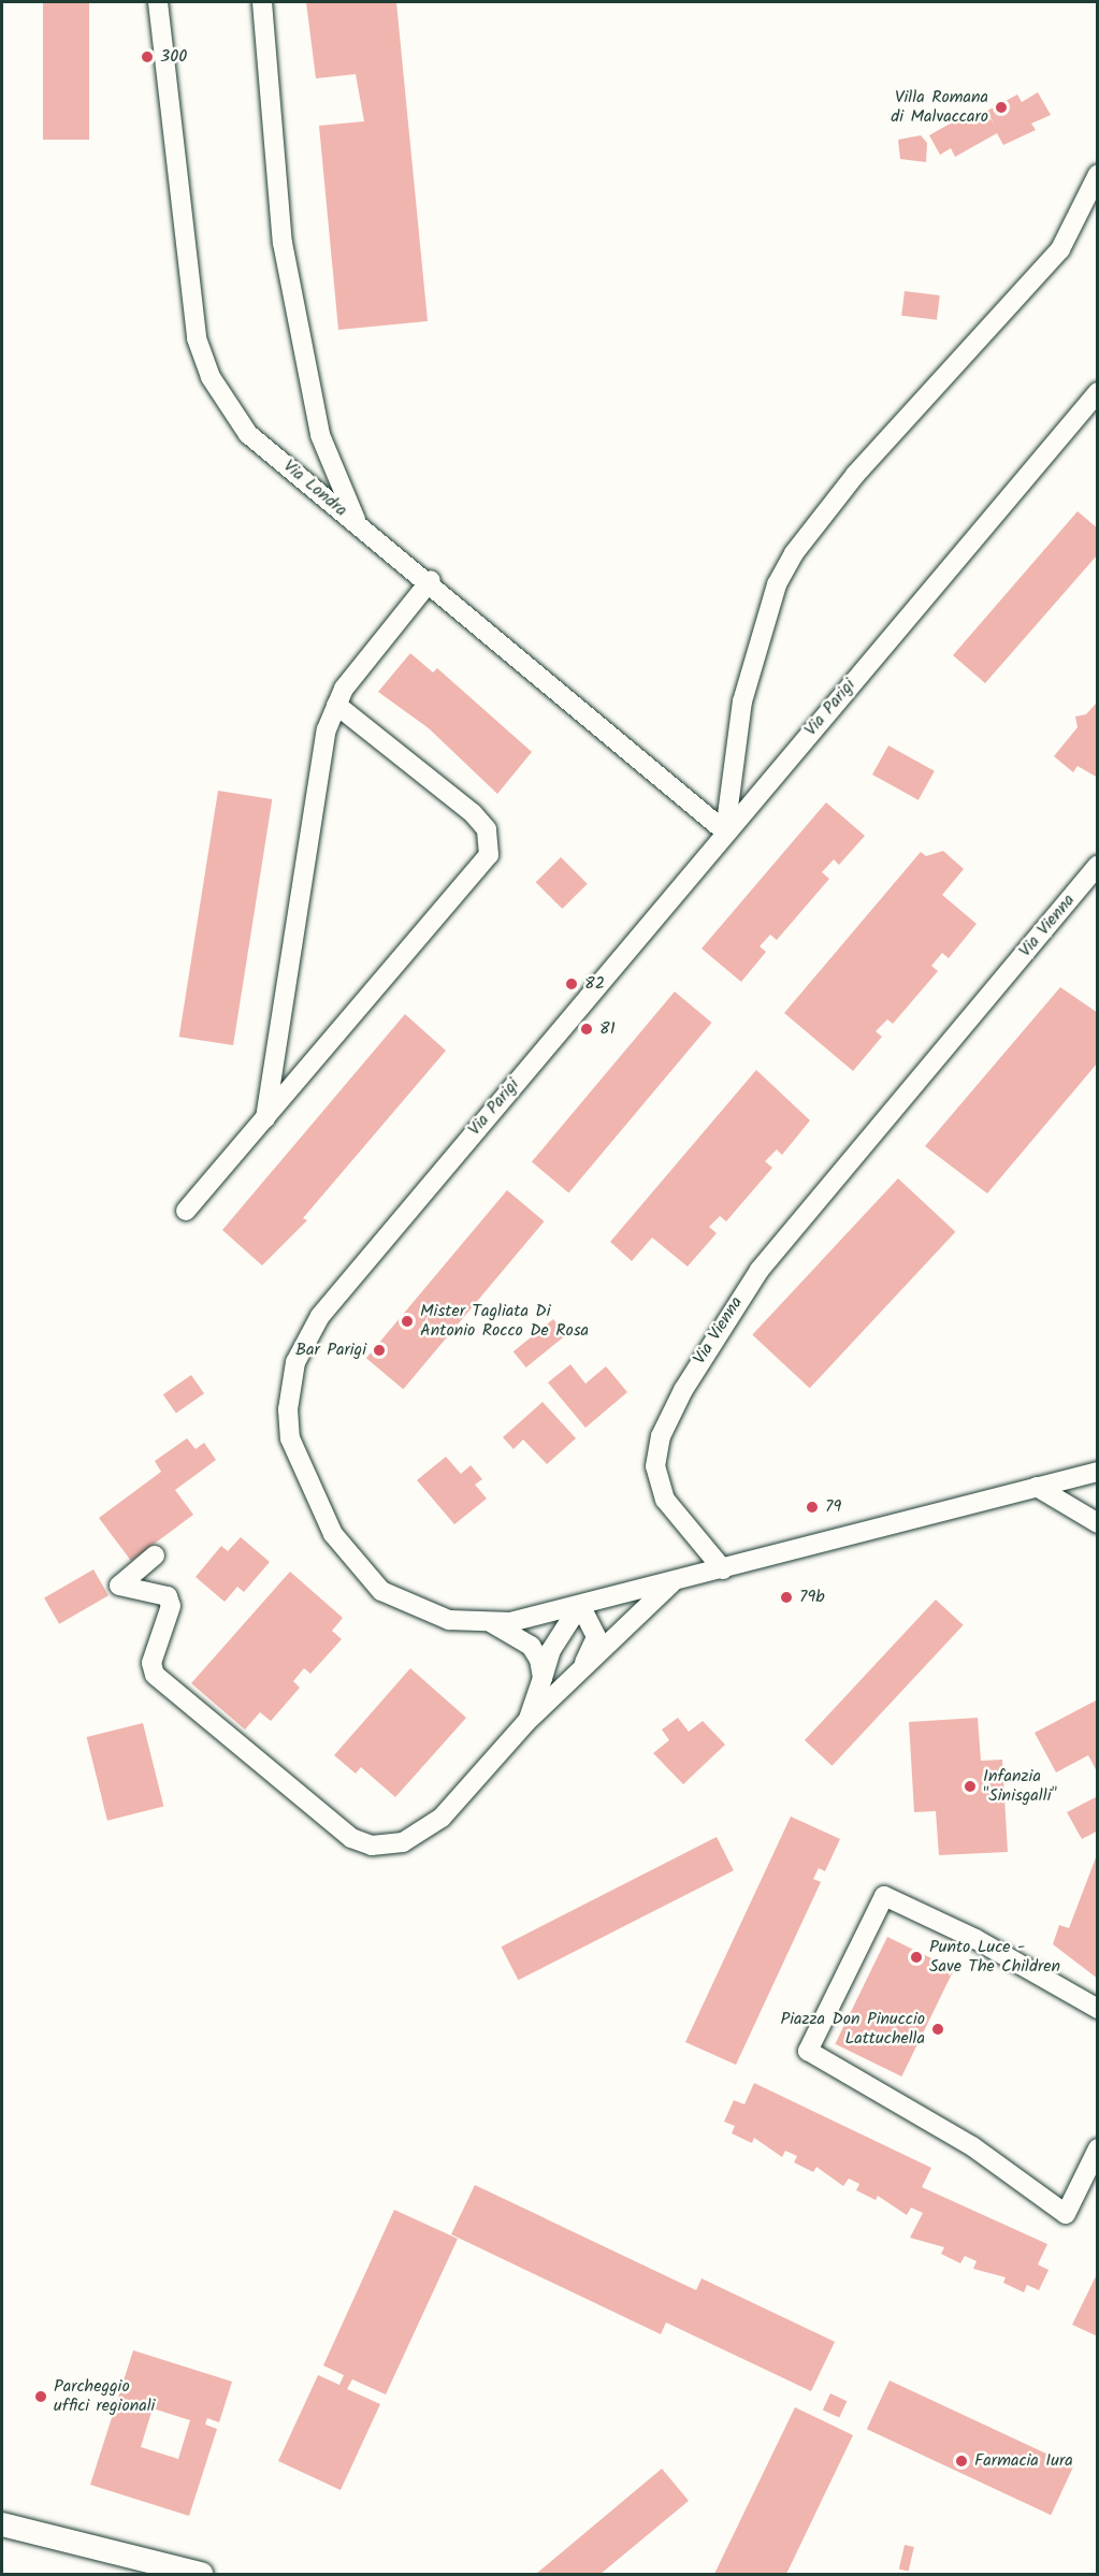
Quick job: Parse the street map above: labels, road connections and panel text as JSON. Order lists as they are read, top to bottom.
{
  "streets": {
    "street": ["Via Londra", "Via Parigi", "Via Vienna"]
  },
  "crossings": [
    ["Via Londra", "Via Parigi"],
    ["Via Parigi", "Via Vienna"]
  ],
  "places": [
    "300",
    "Villa Romana di Malvaccaro",
    "82",
    "81",
    "Mister Tagliata Di Antonio Rocco De Rosa",
    "Bar Parigi",
    "79",
    "79b",
    "Infanzia \"Sinisgalli\"",
    "Punto Luce - Save The Children",
    "Piazza Don Pinuccio Lattuchella",
    "Parcheggio uffici regionali",
    "Farmacia Iura"
  ]
}
